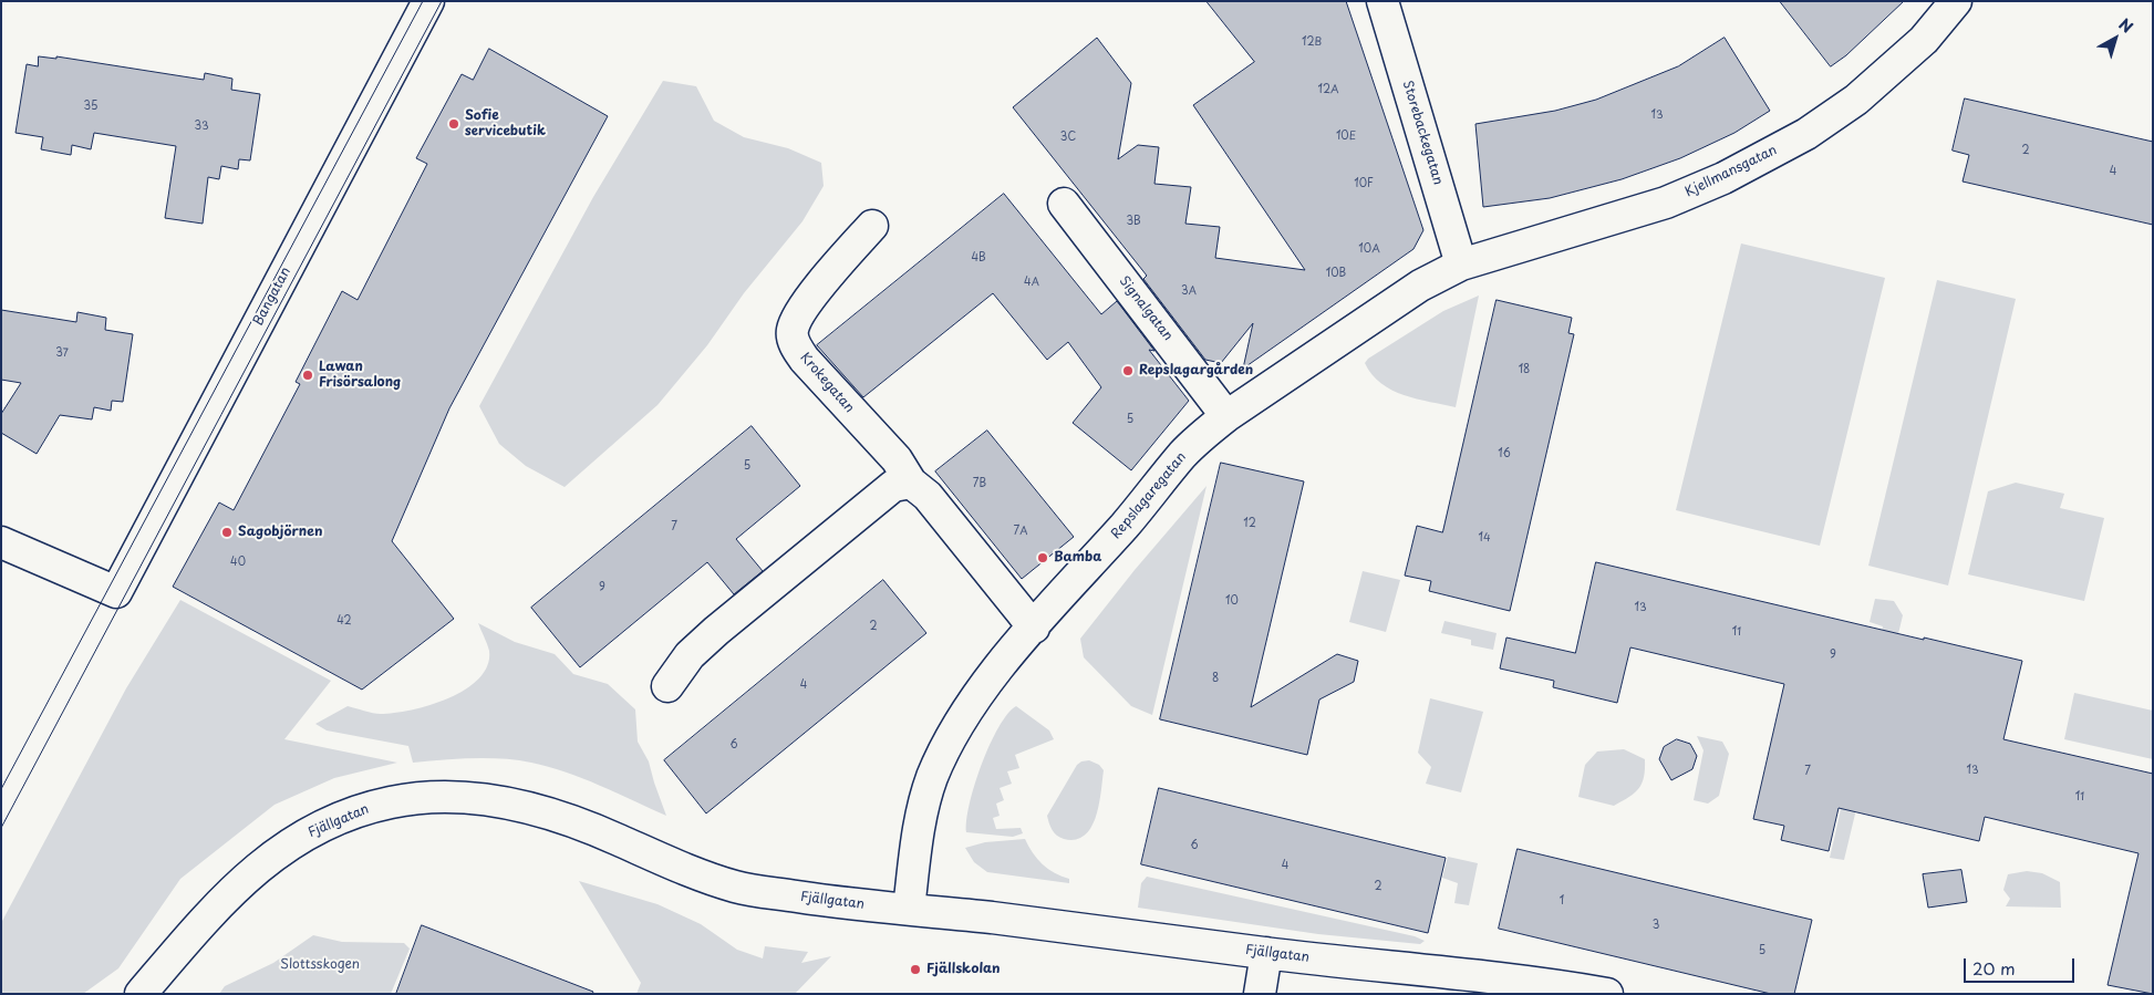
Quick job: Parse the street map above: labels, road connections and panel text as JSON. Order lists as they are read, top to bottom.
{
  "streets": {
    "street": [
      "Storebackegatan",
      "Kjellmansgatan",
      "Bangatan",
      "Signalgatan",
      "Krokegatan",
      "Repslagaregatan",
      "Fjällgatan"
    ]
  },
  "crossings": [
    ["Storebackegatan", "Kjellmansgatan"],
    ["Storebackegatan", "Repslagaregatan"],
    ["Kjellmansgatan", "Repslagaregatan"],
    ["Signalgatan", "Repslagaregatan"],
    ["Krokegatan", "Repslagaregatan"],
    ["Repslagaregatan", "Fjällgatan"]
  ],
  "parks": ["Slottsskogen"],
  "places": [
    "Sofie servicebutik",
    "Repslagargården",
    "Lawan Frisörsalong",
    "Sagobjörnen",
    "Bamba",
    "Fjällskolan"
  ],
  "house_numbers": [
    "12B",
    "12A",
    "35",
    "13",
    "33",
    "10E",
    "3C",
    "2",
    "4",
    "10F",
    "3B",
    "10A",
    "4B",
    "10B",
    "4A",
    "3A",
    "37",
    "18",
    "5",
    "16",
    "5",
    "7B",
    "12",
    "7",
    "7A",
    "14",
    "40",
    "9",
    "10",
    "13",
    "42",
    "2",
    "11",
    "9",
    "8",
    "4",
    "6",
    "13",
    "7",
    "11",
    "6",
    "4",
    "2",
    "1",
    "3",
    "5"
  ],
  "scale_bar": "20 m",
  "north": "top right"
}
